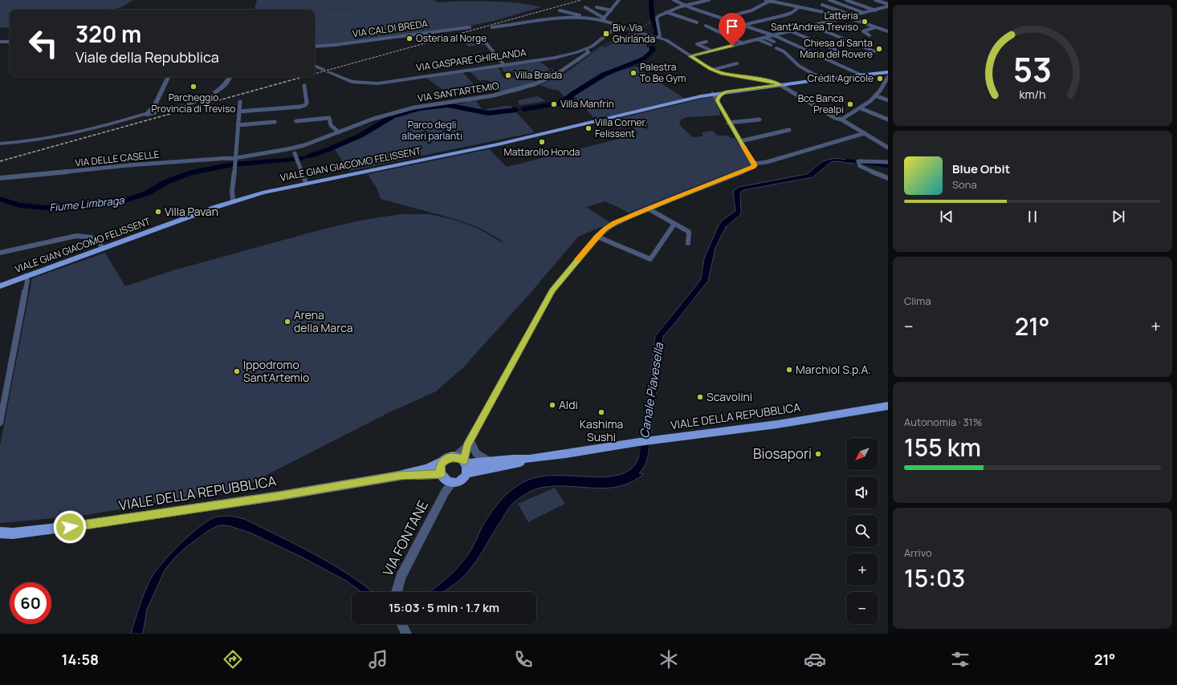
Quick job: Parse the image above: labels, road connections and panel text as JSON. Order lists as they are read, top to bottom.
{
  "streets": {
    "main road": ["VIALE GIAN GIACOMO FELISSENT", "VIALE DELLA REPUBBLICA"],
    "street": [
      "VIA CAL DI BREDA",
      "VIA GASPARE GHIRLANDA",
      "VIA SANT'ARTEMIO",
      "VIA DELLE CASELLE",
      "VIA FONTANE"
    ]
  },
  "crossings": [
    ["VIA GASPARE GHIRLANDA", "VIA SANT'ARTEMIO"],
    ["VIA SANT'ARTEMIO", "VIA DELLE CASELLE"],
    ["VIALE DELLA REPUBBLICA", "VIA FONTANE"]
  ],
  "water": ["Fiume Limbraga", "Canale Piavesella"],
  "parks": ["Parco degli alberi parlanti"],
  "places": {
    "other": [
      "Latteria Sant'Andrea Treviso",
      "Osteria al Norge",
      "Chiesa di Santa Maria del Rovere",
      "Palestra To Be Gym",
      "Villa Braida",
      "Crédit Agricole",
      "Parcheggio Provincia di Treviso",
      "Villa Manfrin",
      "Bcc Banca Prealpi",
      "Villa Corner, Felissent",
      "Mattarollo Honda",
      "Villa Pavan",
      "Arena della Marca",
      "Marchiol S.p.A.",
      "Ippodromo Sant'Artemio",
      "Scavolini",
      "Aldi",
      "Kashima Sushi",
      "Biosapori"
    ],
    "transit": ["Biv. Via Ghirlanda"]
  },
  "north": "bottom left",
  "page": {
    "turn": ["320 m", "Viale della Repubblica"],
    "song": ["Blue Orbit", "Sona"],
    "tile": [
      "Clima",
      ["Autonomia · 31%", "155 km"],
      ["Arrivo", "15:03"]
    ],
    "heat": ["−", "21°", "+"],
    "map_buttons": ["+", "−"],
    "limit": "60",
    "trip": "15:03 · 5 min · 1.7 km",
    "tabs": ["14:58", "21°"],
    "gauge": ["53", "km/h"]
  }
}
